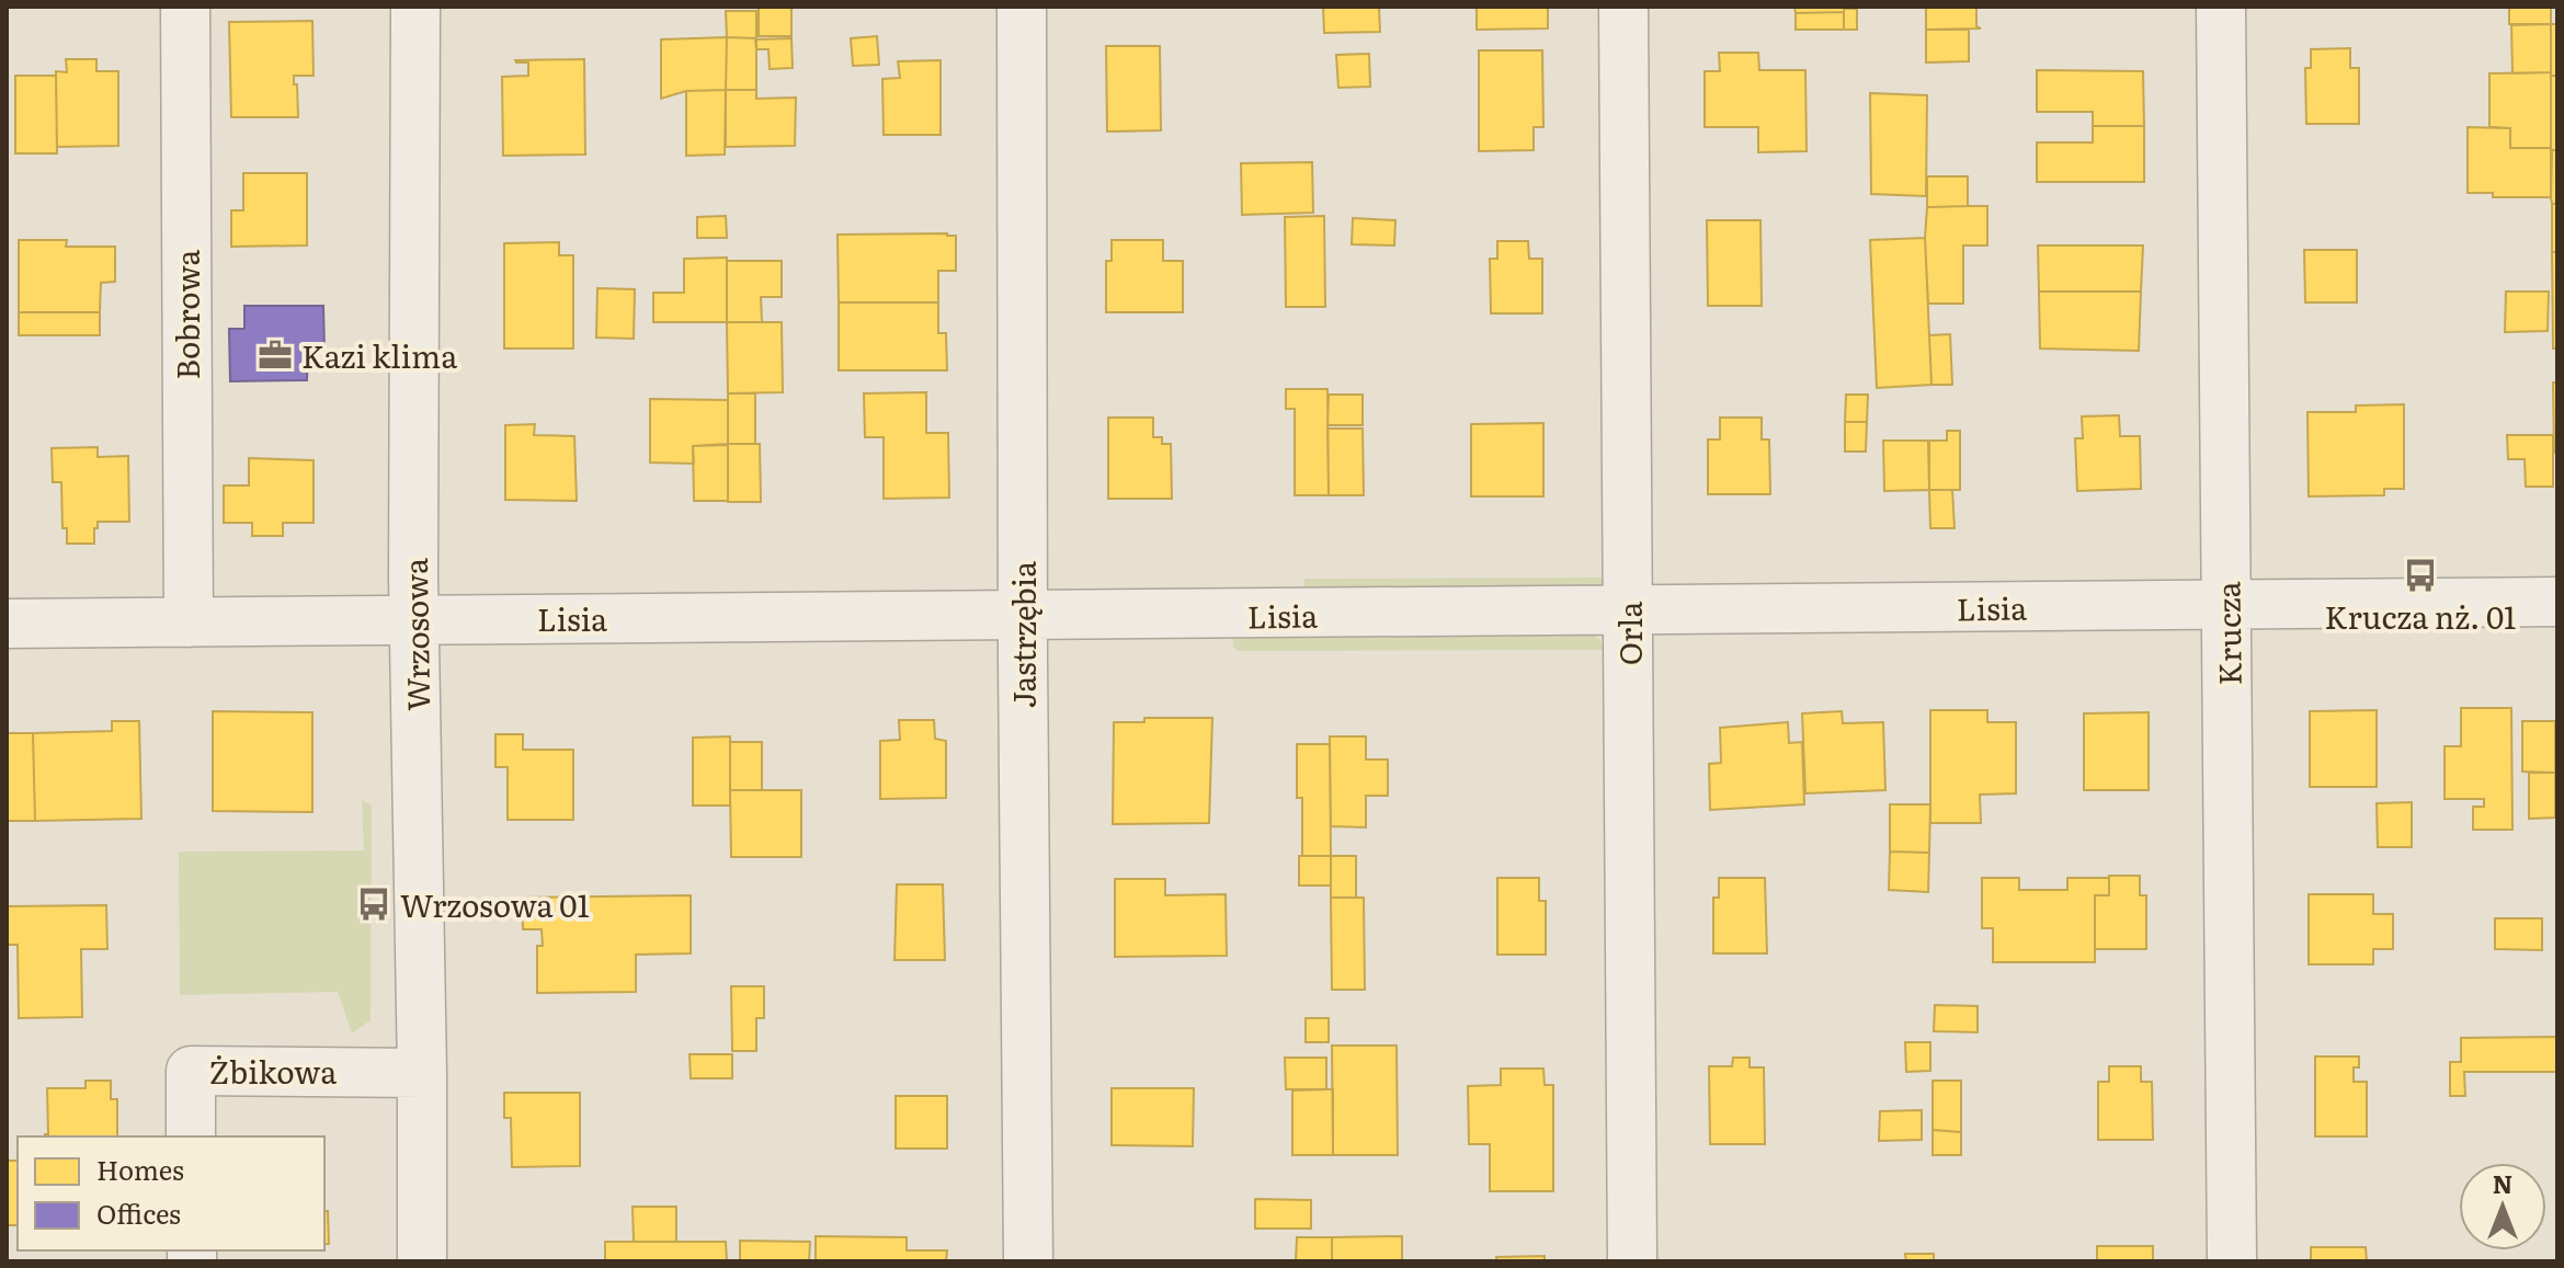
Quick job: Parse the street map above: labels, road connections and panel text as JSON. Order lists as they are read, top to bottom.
{
  "streets": {
    "street": [
      "Bobrowa",
      "Lisia",
      "Orla",
      "Krucza",
      "Wrzosowa",
      "Jastrzębia",
      "Żbikowa"
    ]
  },
  "crossings": [
    ["Bobrowa", "Lisia"],
    ["Lisia", "Orla"],
    ["Lisia", "Krucza"],
    ["Lisia", "Wrzosowa"],
    ["Lisia", "Jastrzębia"],
    ["Wrzosowa", "Żbikowa"]
  ],
  "places": {
    "office": ["Kazi klima"],
    "bus stop": ["Krucza nż. 01", "Wrzosowa 01"]
  },
  "legend": ["Homes", "Offices"],
  "north": "top"
}
